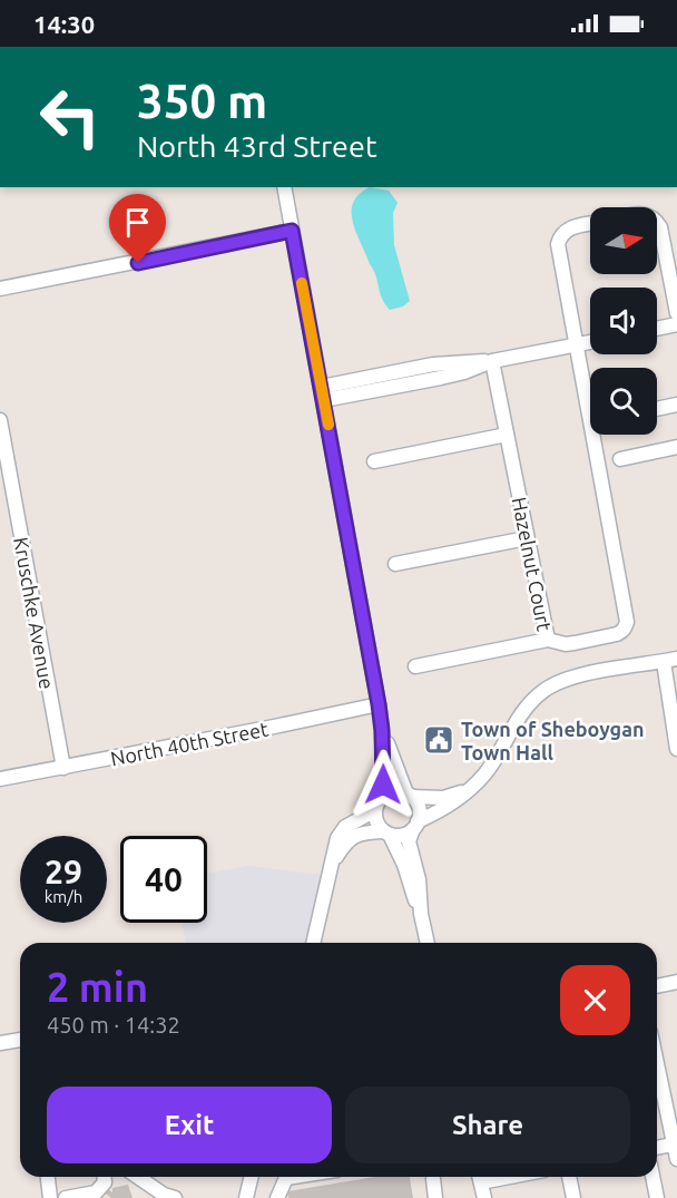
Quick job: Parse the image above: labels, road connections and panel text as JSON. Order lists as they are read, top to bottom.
{
  "streets": {
    "street": ["Hazelnut Court", "Kruschke Avenue", "North 40th Street"]
  },
  "crossings": [
    ["Kruschke Avenue", "North 40th Street"]
  ],
  "places": {
    "public building": ["Town of Sheboygan Town Hall"]
  },
  "north": "right",
  "page": {
    "status": "14:30",
    "turn": ["350 m", "North 43rd Street"],
    "speed": "29 km/h",
    "limit": "40",
    "heading": ["2 min", "450 m · 14:32"],
    "buttons": ["Exit", "Share"]
  }
}
